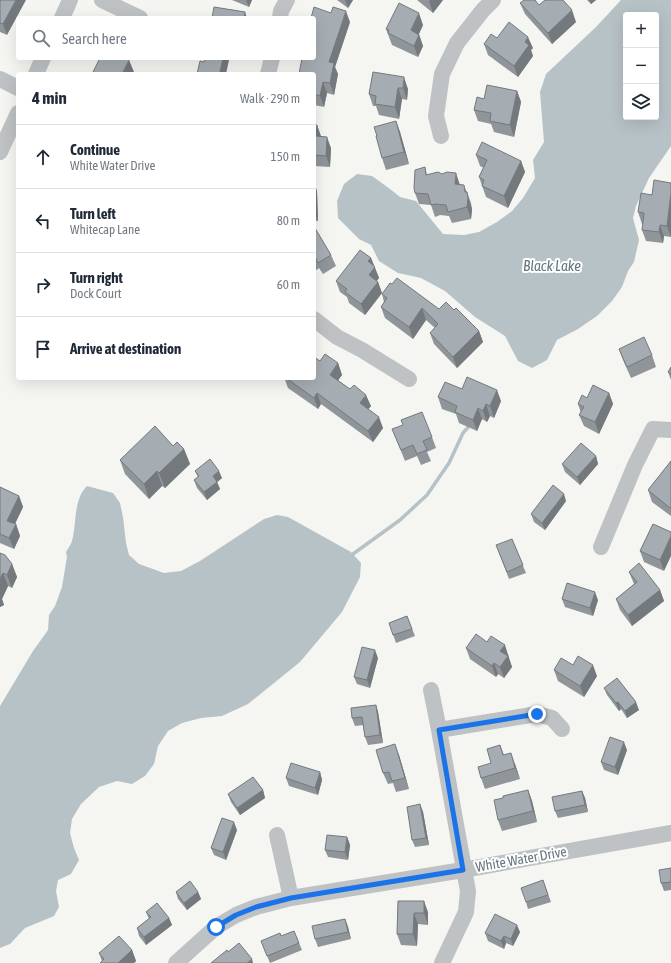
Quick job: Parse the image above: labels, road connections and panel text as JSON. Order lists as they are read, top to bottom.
{
  "streets": {
    "street": ["White Water Drive"]
  },
  "water": ["Black Lake"],
  "page": {
    "map_buttons": ["+", "−"],
    "search": "Search here",
    "heading": ["4 min", "Walk · 290 m"],
    "list": [
      ["Continue", "White Water Drive", "150 m"],
      ["Turn left", "Whitecap Lane", "80 m"],
      ["Turn right", "Dock Court", "60 m"],
      "Arrive at destination"
    ]
  }
}
